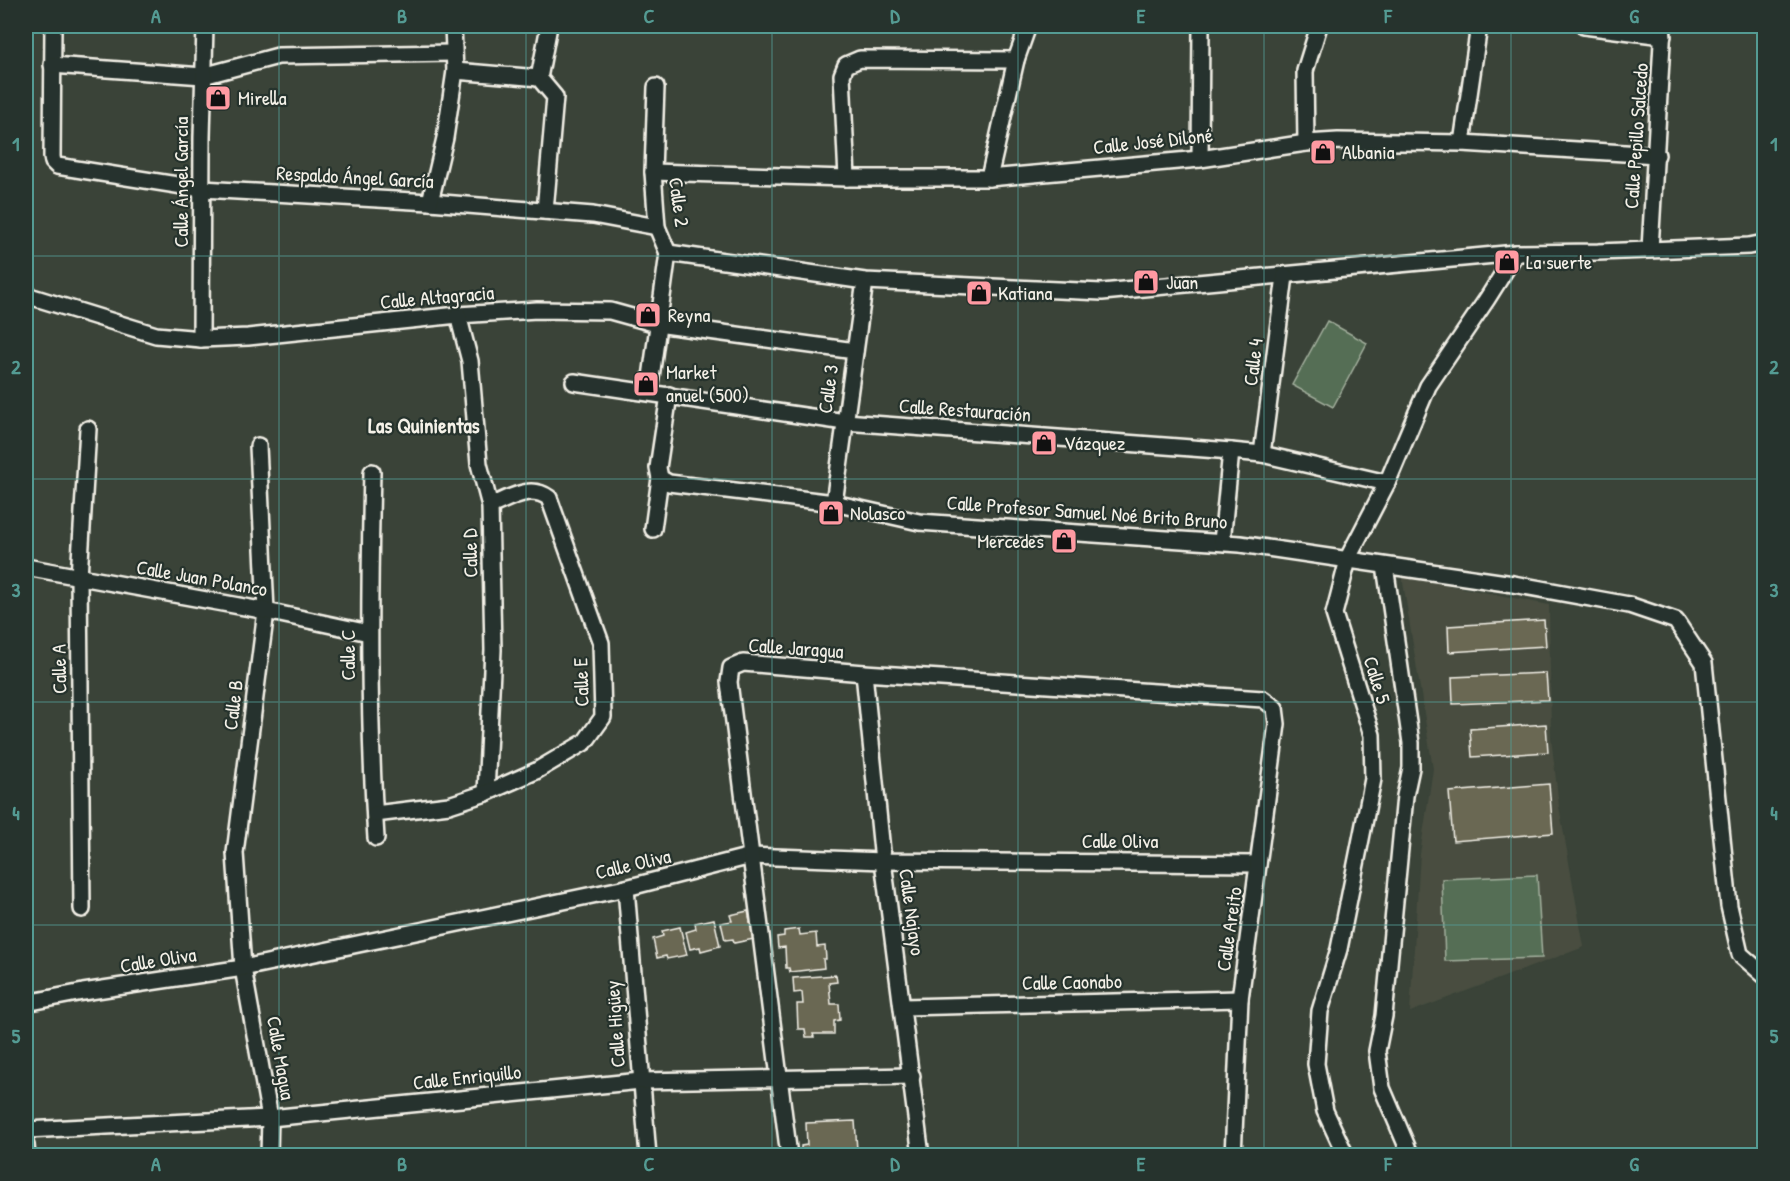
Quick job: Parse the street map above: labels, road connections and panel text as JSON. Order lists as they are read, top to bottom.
{
  "streets": {
    "street": [
      "Calle Pepillo Salcedo",
      "Calle José Diloné",
      "Respaldo Ángel García",
      "Calle Ángel García",
      "Calle 2",
      "Calle Altagracia",
      "Calle 4",
      "Calle 3",
      "Calle Restauración",
      "Calle Profesor Samuel Noé Brito Bruno",
      "Calle D",
      "Calle Juan Polanco",
      "Calle Jaragua",
      "Calle C",
      "Calle A",
      "Calle 5",
      "Calle E",
      "Calle B",
      "Calle Oliva",
      "Calle Najayo",
      "Calle Areito",
      "Calle Caonabo",
      "Calle Higüey",
      "Calle Magua",
      "Calle Enriquillo"
    ]
  },
  "crossings": [
    ["Calle Pepillo Salcedo", "Calle José Diloné"],
    ["Calle José Diloné", "Calle 2"],
    ["Respaldo Ángel García", "Calle Ángel García"],
    ["Respaldo Ángel García", "Calle 2"],
    ["Calle Ángel García", "Calle Altagracia"],
    ["Calle 2", "Calle Altagracia"],
    ["Calle 2", "Calle Restauración"],
    ["Calle Altagracia", "Calle 3"],
    ["Calle Altagracia", "Calle D"],
    ["Calle 4", "Calle Restauración"],
    ["Calle 3", "Calle Restauración"],
    ["Calle 3", "Calle Profesor Samuel Noé Brito Bruno"],
    ["Calle Restauración", "Calle 5"],
    ["Calle Profesor Samuel Noé Brito Bruno", "Calle 5"],
    ["Calle D", "Calle E"],
    ["Calle Juan Polanco", "Calle C"],
    ["Calle Juan Polanco", "Calle A"],
    ["Calle Juan Polanco", "Calle B"],
    ["Calle Jaragua", "Calle Oliva"],
    ["Calle Jaragua", "Calle Najayo"],
    ["Calle Jaragua", "Calle Areito"],
    ["Calle Jaragua", "Calle Enriquillo"],
    ["Calle C", "Calle E"],
    ["Calle B", "Calle Oliva"],
    ["Calle B", "Calle Magua"],
    ["Calle Oliva", "Calle Najayo"],
    ["Calle Oliva", "Calle Areito"],
    ["Calle Oliva", "Calle Higüey"],
    ["Calle Oliva", "Calle Magua"],
    ["Calle Najayo", "Calle Caonabo"],
    ["Calle Najayo", "Calle Enriquillo"],
    ["Calle Areito", "Calle Caonabo"],
    ["Calle Higüey", "Calle Enriquillo"],
    ["Calle Magua", "Calle Enriquillo"]
  ],
  "districts": ["Las Quinientas"],
  "places": {
    "shop": [
      "Mirella",
      "Albania",
      "La suerte",
      "Juan",
      "Katiana",
      "Reyna",
      "Market anuel (500)",
      "Vázquez",
      "Nolasco",
      "Mercedes"
    ]
  },
  "grid": {
    "columns": [
      "A",
      "B",
      "C",
      "D",
      "E",
      "F",
      "G"
    ],
    "rows": [
      "1",
      "2",
      "3",
      "4",
      "5"
    ]
  }
}
